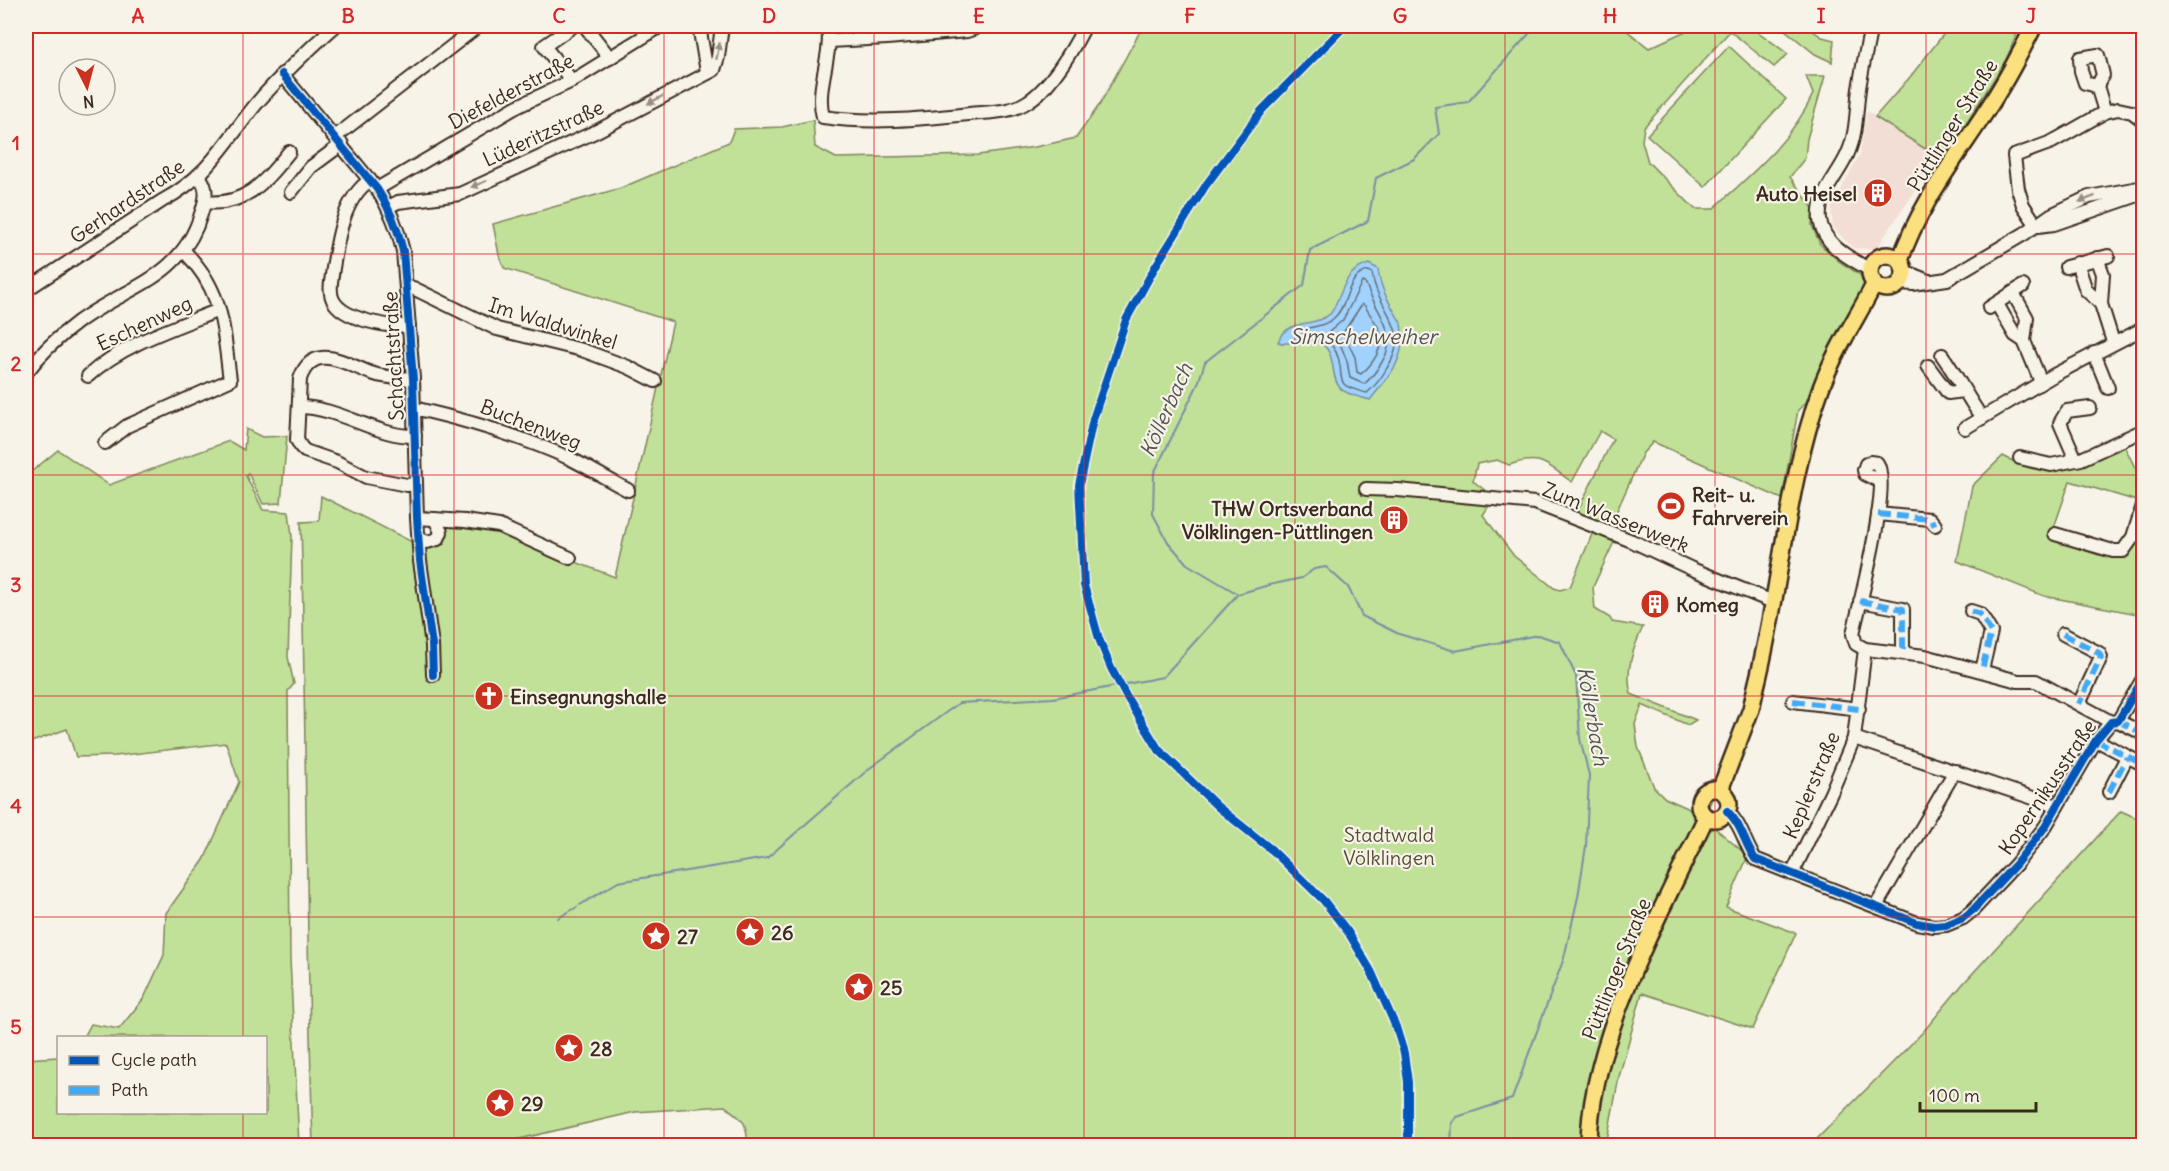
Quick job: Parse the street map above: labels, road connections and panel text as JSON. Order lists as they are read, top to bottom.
{
  "streets": {
    "main road": ["Püttlinger Straße"],
    "street": [
      "Diefelderstraße",
      "Lüderitzstraße",
      "Gerhardstraße",
      "Eschenweg",
      "Im Waldwinkel",
      "Schachtstraße",
      "Buchenweg",
      "Zum Wasserwerk",
      "Keplerstraße",
      "Kopernikusstraße"
    ]
  },
  "crossings": [
    ["Diefelderstraße", "Schachtstraße"],
    ["Püttlinger Straße", "Zum Wasserwerk"],
    ["Püttlinger Straße", "Kopernikusstraße"],
    ["Lüderitzstraße", "Schachtstraße"],
    ["Gerhardstraße", "Schachtstraße"],
    ["Im Waldwinkel", "Schachtstraße"],
    ["Schachtstraße", "Buchenweg"],
    ["Keplerstraße", "Kopernikusstraße"]
  ],
  "one_way": ["Lüderitzstraße"],
  "water": ["Simschelweiher", "Köllerbach"],
  "parks": ["Stadtwald Völklingen"],
  "places": {
    "building": ["Auto Heisel", "THW Ortsverband Völklingen-Püttlingen", "Komeg"],
    "sports": ["Reit- u. Fahrverein"],
    "church": ["Einsegnungshalle"],
    "place": [
      "26",
      "27",
      "25",
      "28",
      "29"
    ]
  },
  "legend": ["Cycle path", "Path"],
  "scale_bar": "100 m",
  "north": "bottom",
  "grid": {
    "columns": [
      "A",
      "B",
      "C",
      "D",
      "E",
      "F",
      "G",
      "H",
      "I",
      "J"
    ],
    "rows": [
      "1",
      "2",
      "3",
      "4",
      "5"
    ]
  }
}
